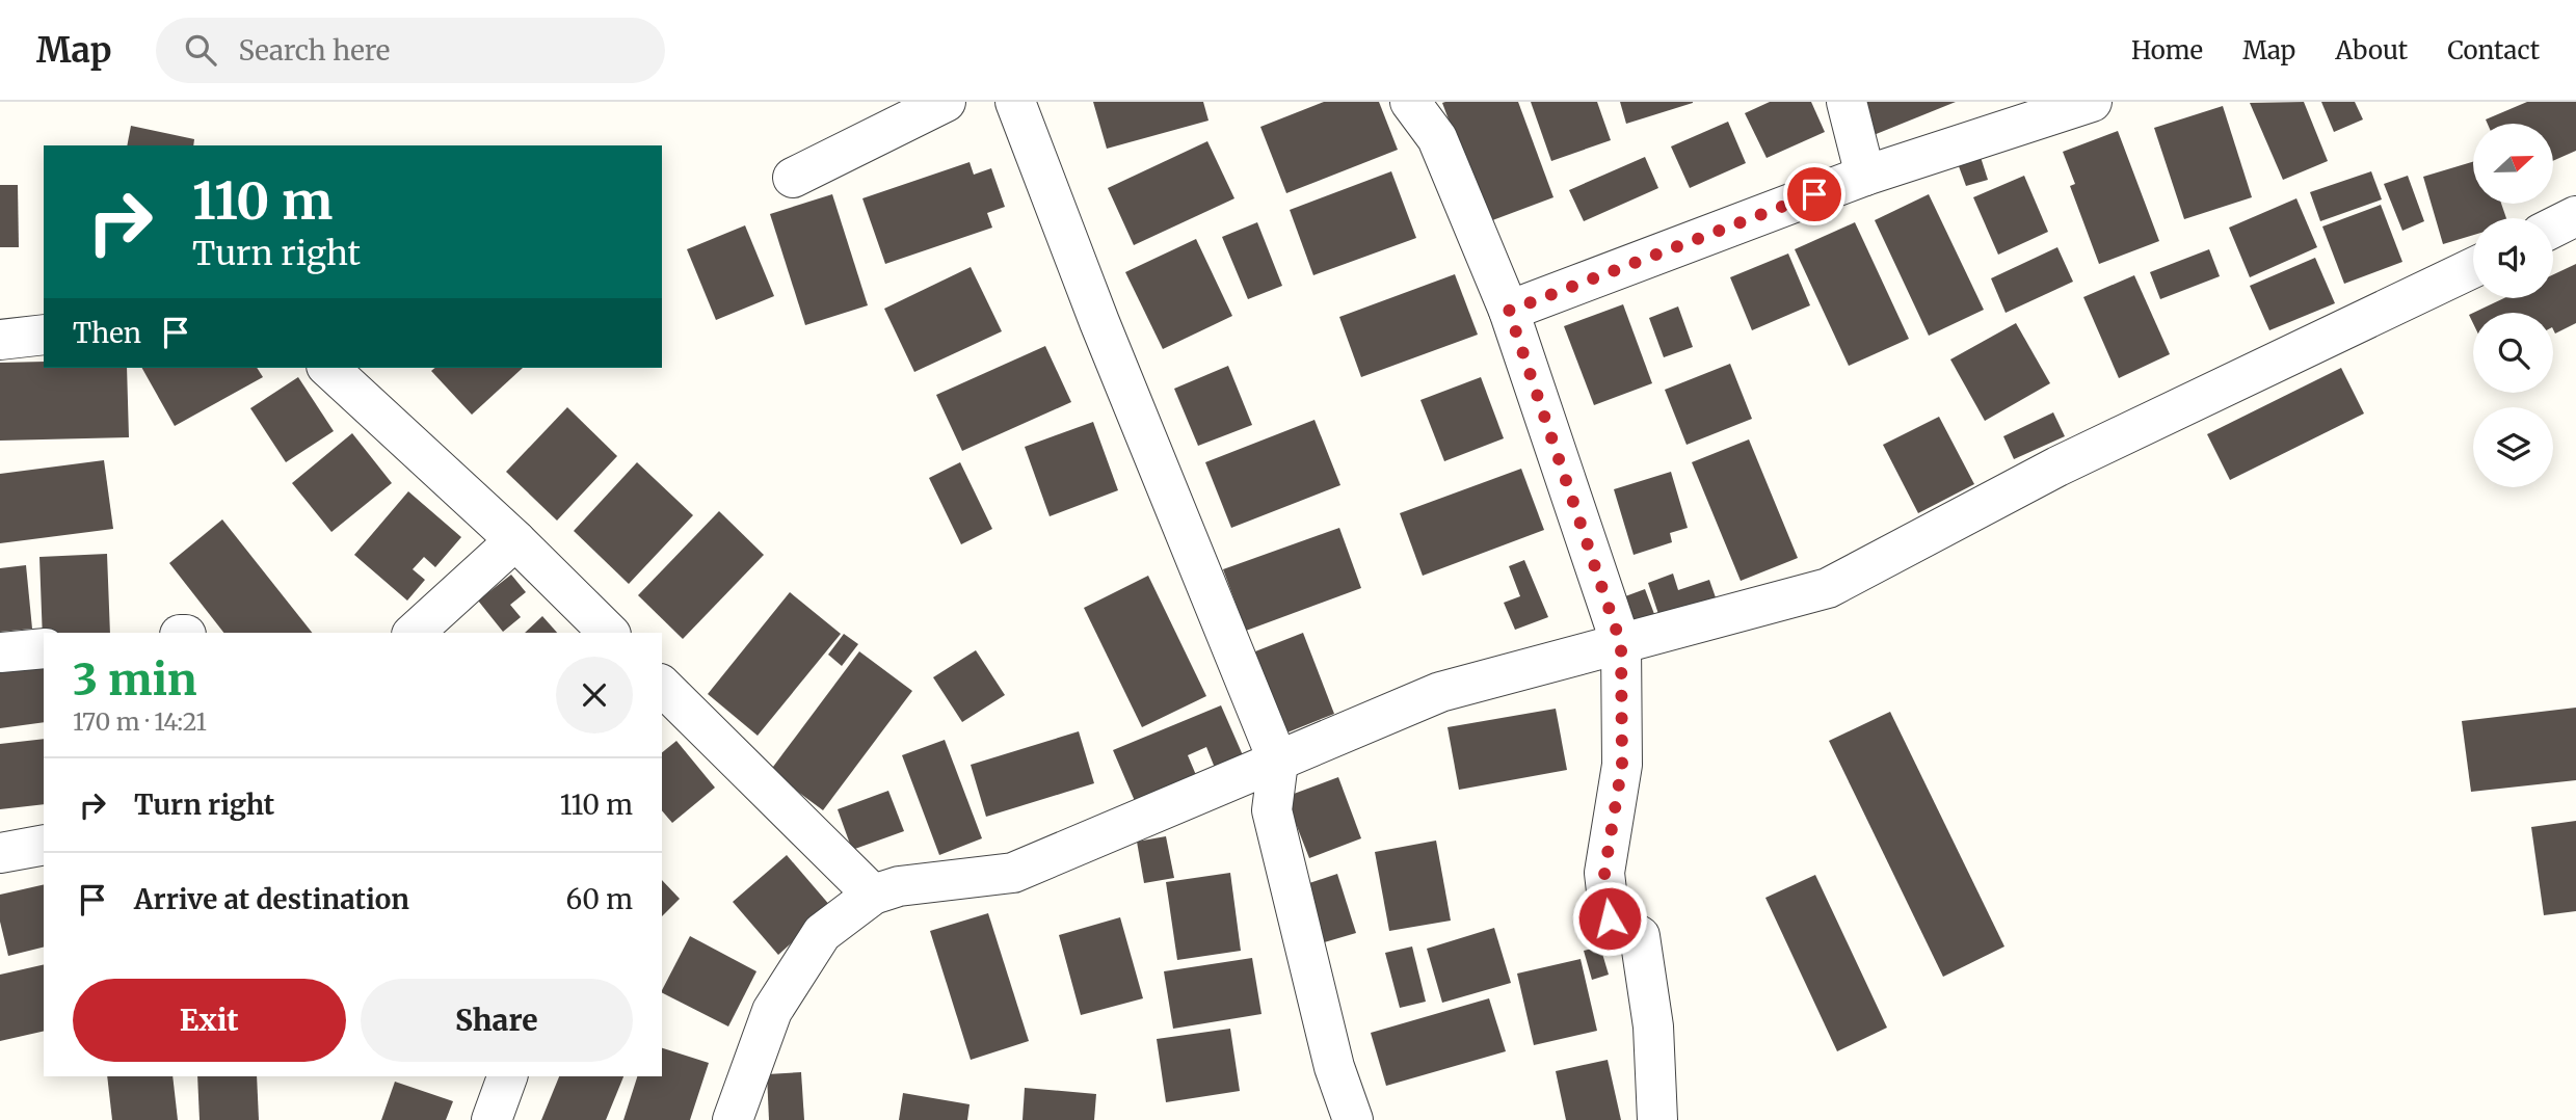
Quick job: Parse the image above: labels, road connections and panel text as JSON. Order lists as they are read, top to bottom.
{
  "north": "right",
  "page": {
    "header": "Map",
    "search": "Search here",
    "nav": [
      "Home",
      "Map",
      "About",
      "Contact"
    ],
    "turn": ["110 m", "Turn right"],
    "then": "Then",
    "heading": ["3 min", "170 m · 14:21"],
    "list": [
      {
        "name": "Turn right",
        "value": "110 m"
      },
      {
        "name": "Arrive at destination",
        "value": "60 m"
      }
    ],
    "buttons": ["Exit", "Share"]
  }
}
